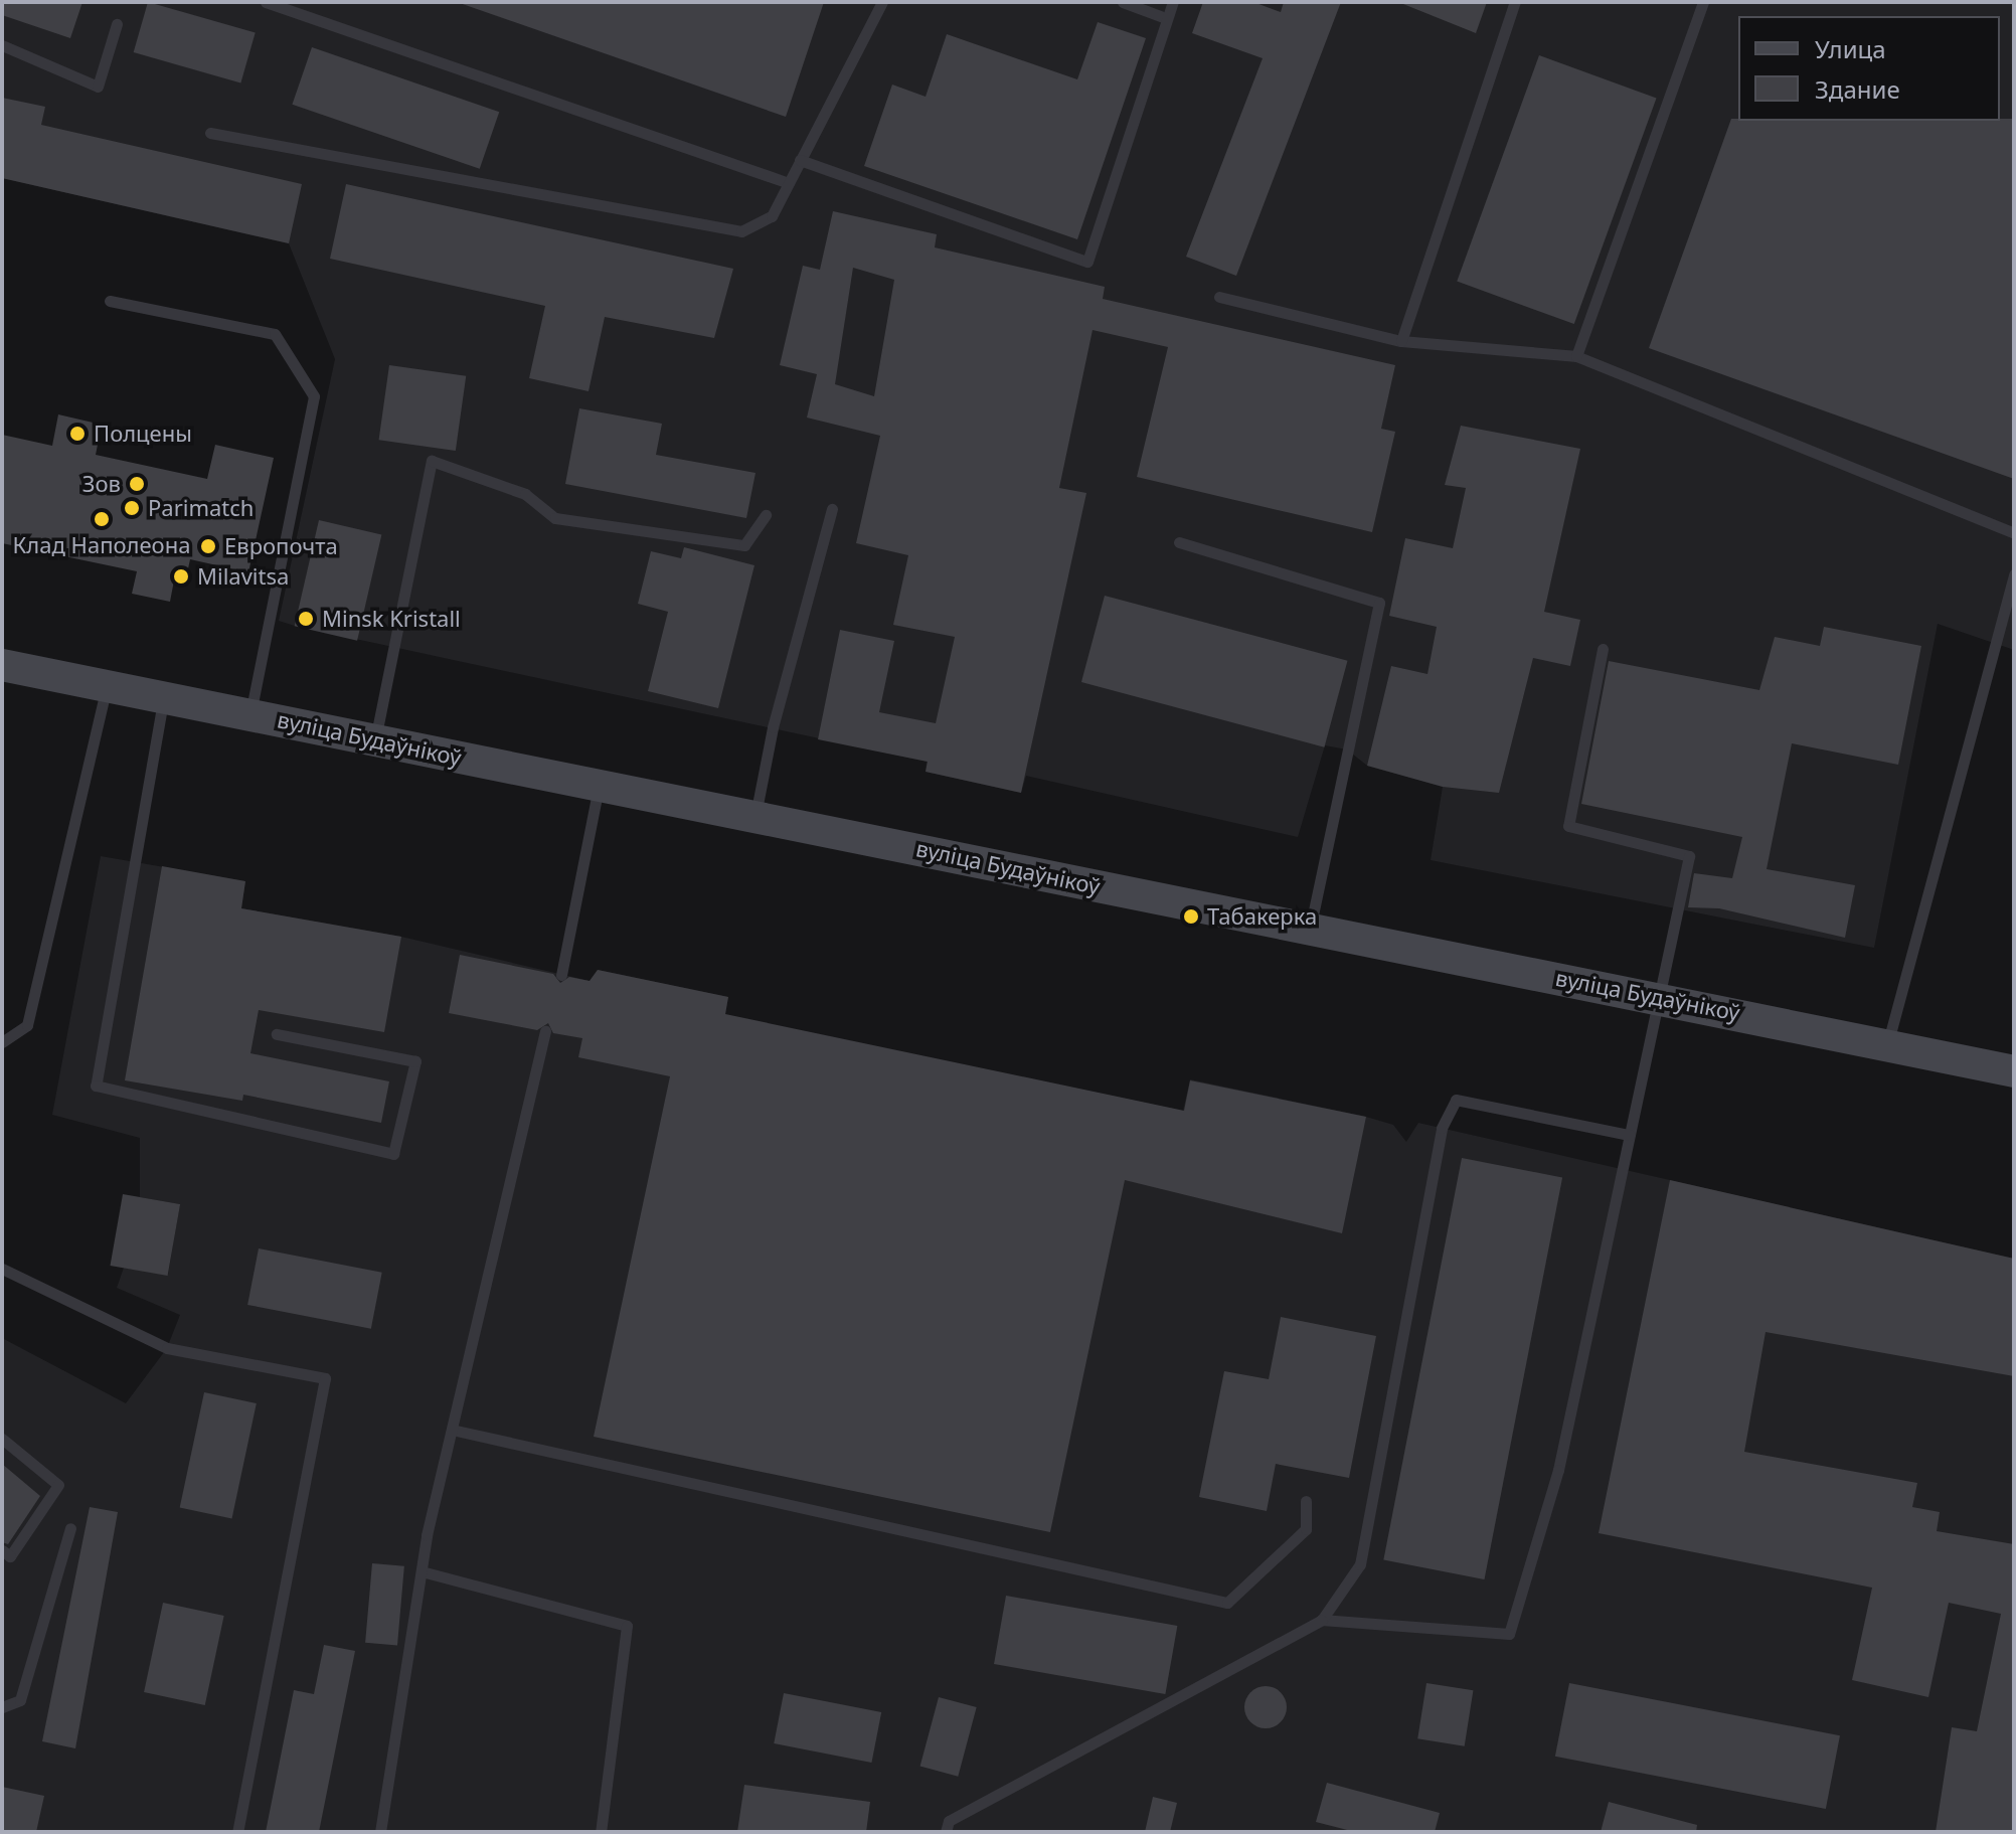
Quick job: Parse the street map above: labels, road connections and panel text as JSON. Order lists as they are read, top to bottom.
{
  "streets": {
    "main road": ["вуліца Будаўнікоў"]
  },
  "places": [
    "Полцены",
    "Зов",
    "Parimatch",
    "Клад Наполеона",
    "Европочта",
    "Milavitsa",
    "Minsk Kristall",
    "Табакерка"
  ],
  "legend": ["Улица", "Здание"]
}
